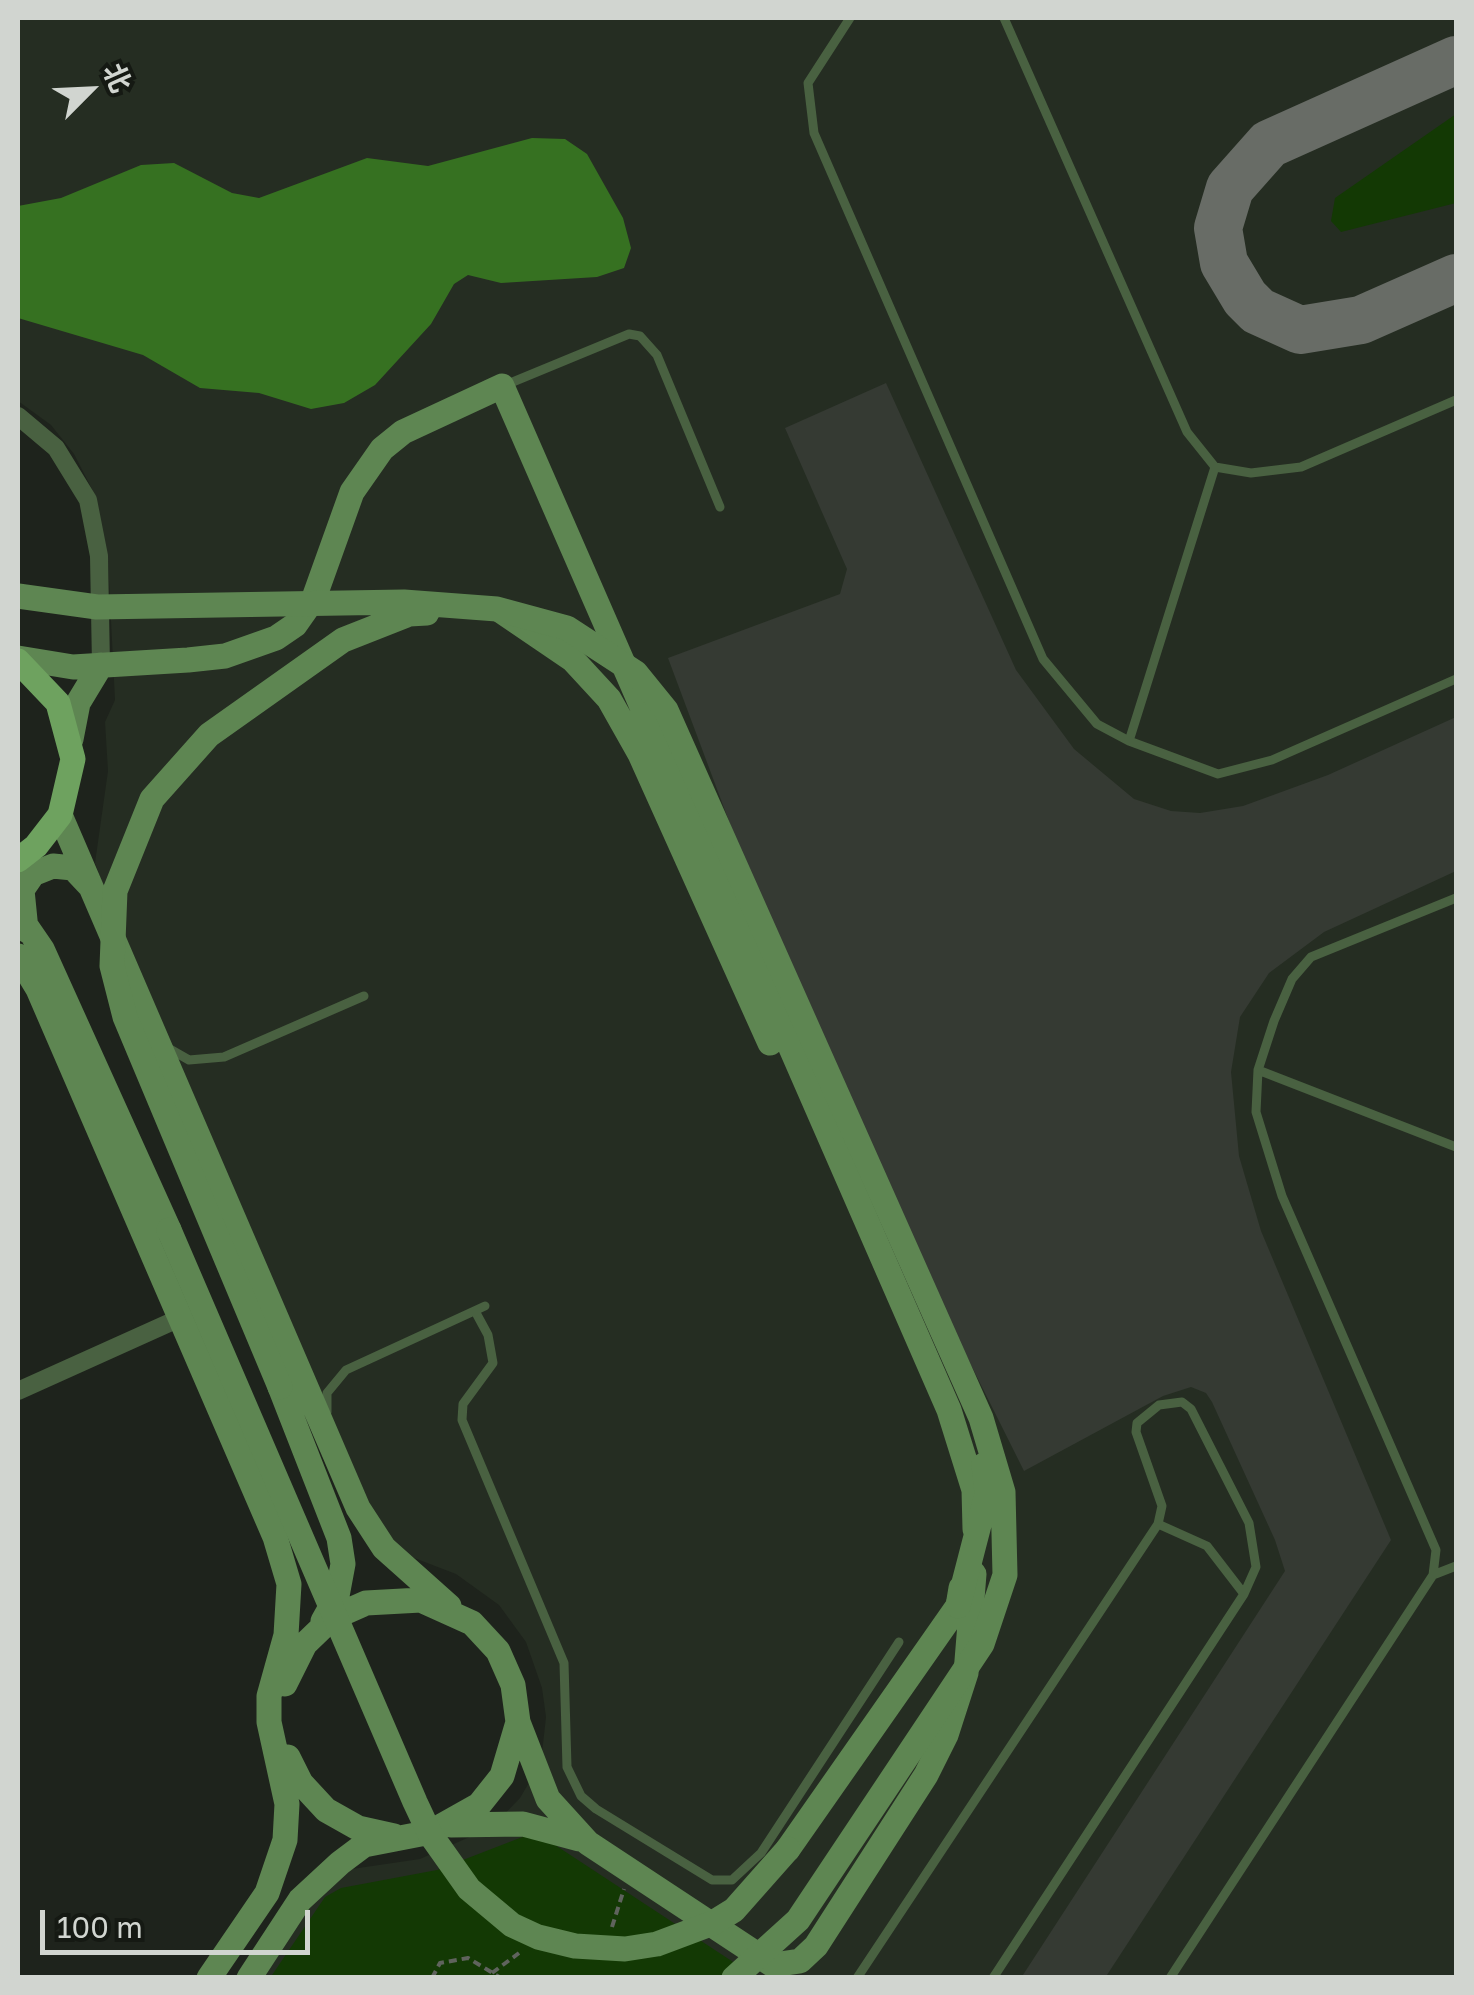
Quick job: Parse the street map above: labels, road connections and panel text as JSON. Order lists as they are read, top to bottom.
{
  "scale_bar": "100 m",
  "north": "top right"
}
